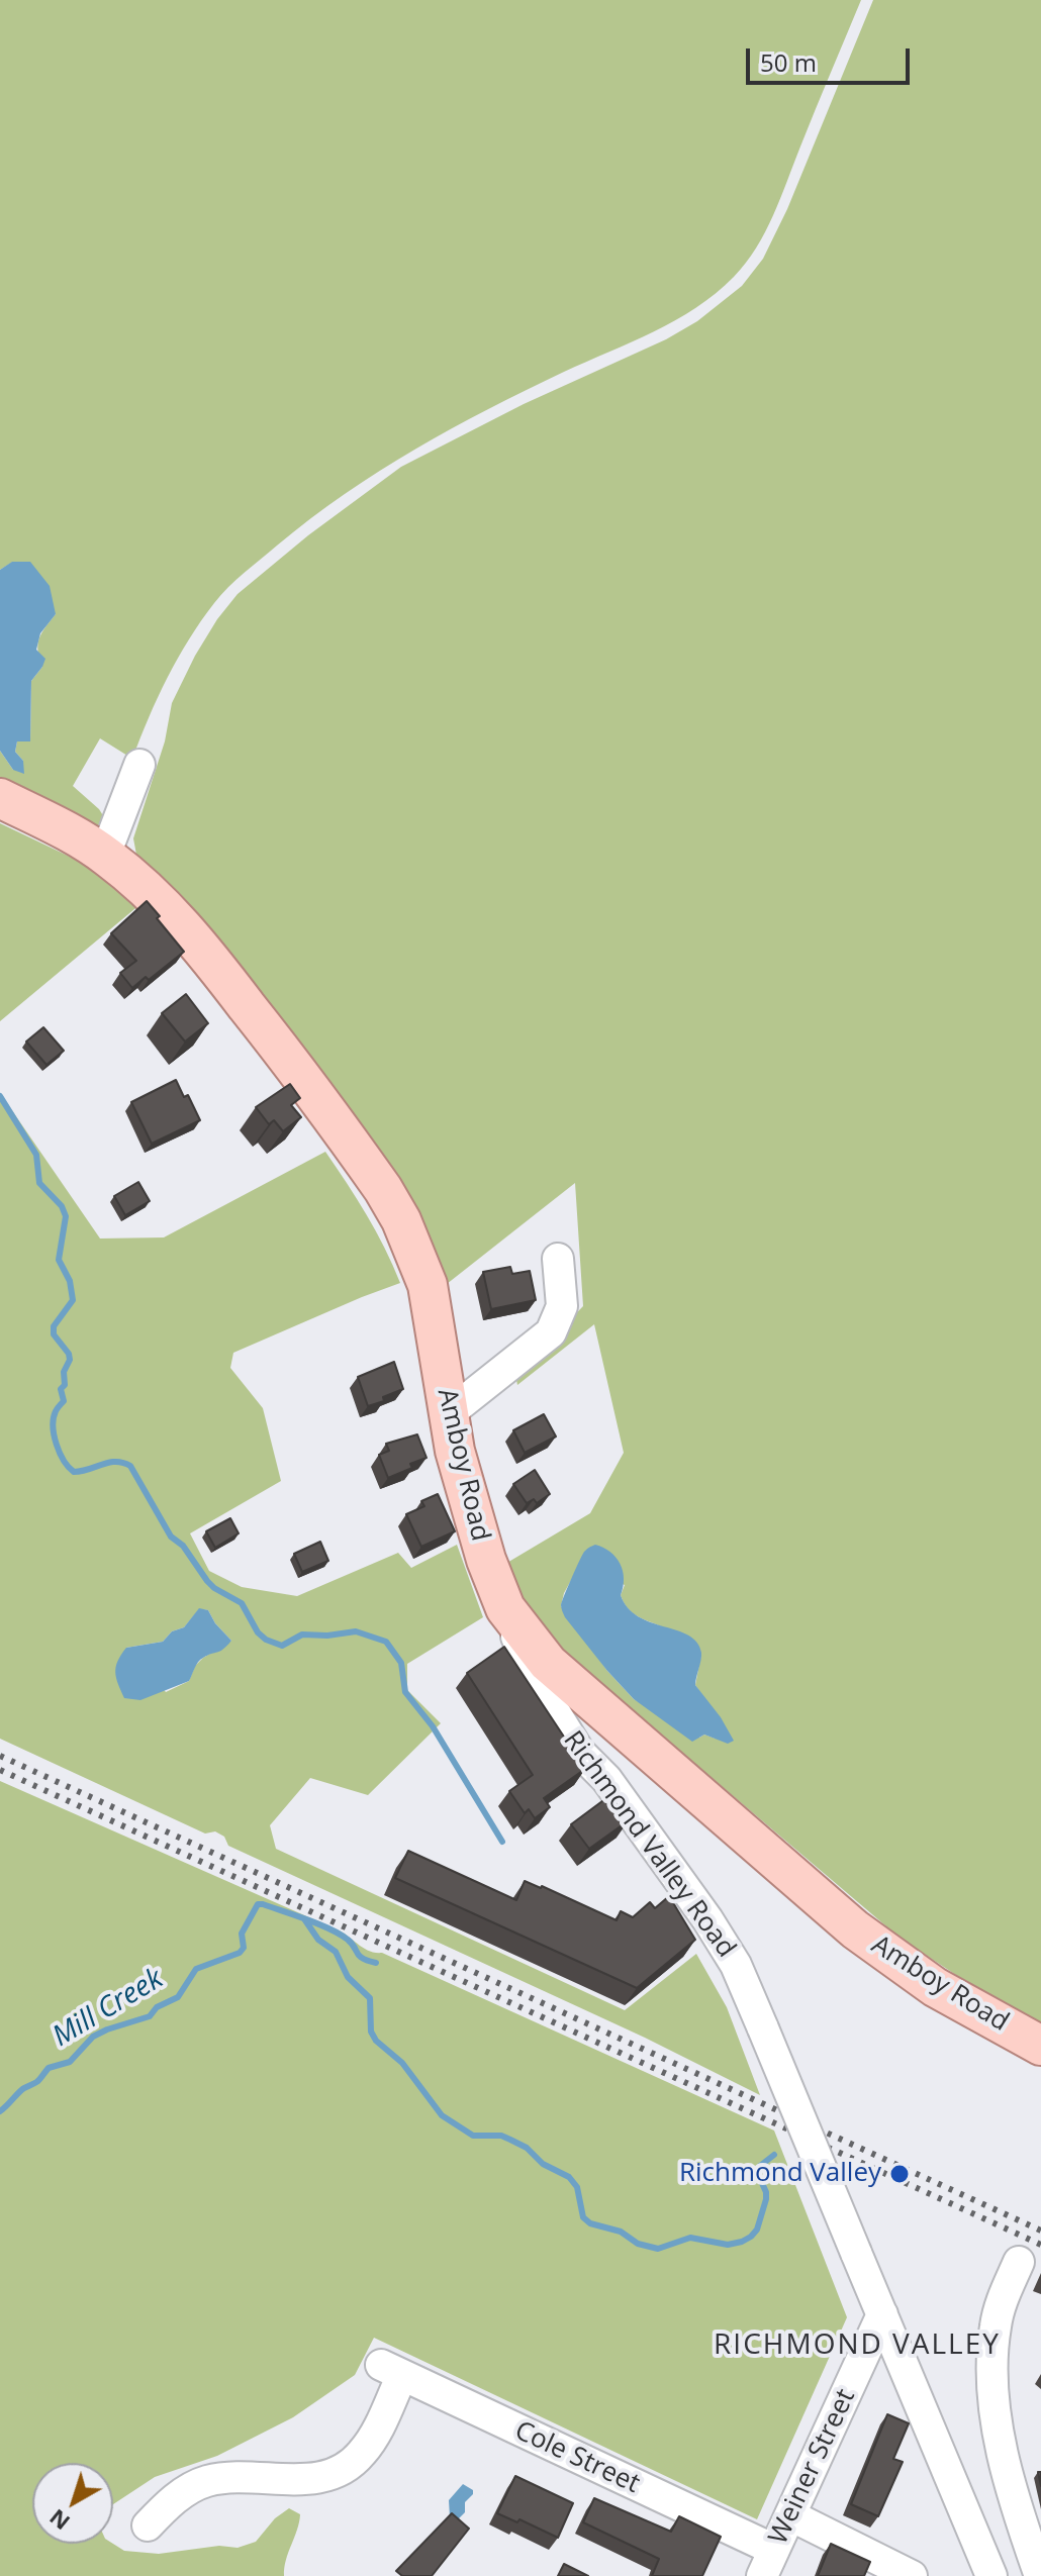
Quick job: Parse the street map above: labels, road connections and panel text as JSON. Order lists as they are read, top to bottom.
{
  "streets": {
    "main road": ["Amboy Road"],
    "street": ["Richmond Valley Road", "Cole Street", "Weiner Street"]
  },
  "crossings": [
    ["Amboy Road", "Richmond Valley Road"],
    ["Richmond Valley Road", "Weiner Street"],
    ["Cole Street", "Weiner Street"]
  ],
  "districts": ["RICHMOND VALLEY"],
  "water": ["Mill Creek"],
  "places": ["Richmond Valley"],
  "scale_bar": "50 m",
  "north": "bottom left"
}
